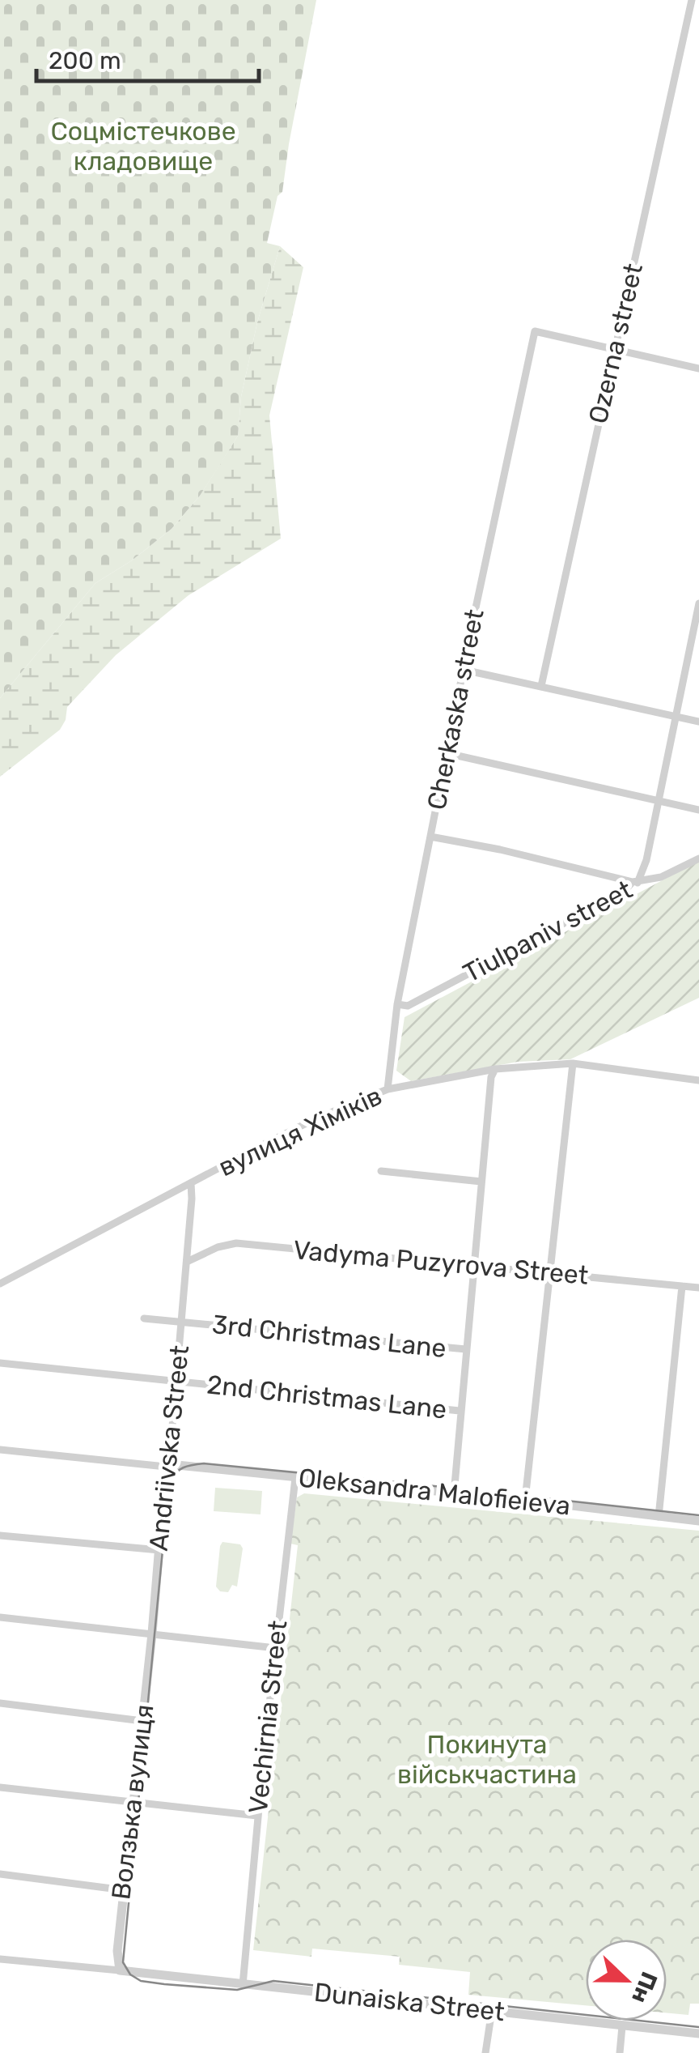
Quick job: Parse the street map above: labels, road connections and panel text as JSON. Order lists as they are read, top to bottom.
{
  "streets": {
    "street": [
      "Ozerna street",
      "Cherkaska street",
      "Tiulpaniv street",
      "вулиця Хіміків",
      "Vadyma Puzyrova Street",
      "3rd Christmas Lane",
      "2nd Christmas Lane",
      "Andriivska Street",
      "Oleksandra Malofieieva",
      "Vechirnia Street",
      "Волзька вулиця",
      "Dunaiska Street"
    ]
  },
  "crossings": [
    ["Ozerna street", "Cherkaska street"],
    ["Cherkaska street", "Tiulpaniv street"],
    ["Cherkaska street", "вулиця Хіміків"],
    ["вулиця Хіміків", "Andriivska Street"],
    ["Vadyma Puzyrova Street", "Andriivska Street"],
    ["3rd Christmas Lane", "Andriivska Street"],
    ["2nd Christmas Lane", "Andriivska Street"],
    ["Andriivska Street", "Oleksandra Malofieieva"],
    ["Andriivska Street", "Волзька вулиця"],
    ["Oleksandra Malofieieva", "Vechirnia Street"],
    ["Vechirnia Street", "Dunaiska Street"],
    ["Волзька вулиця", "Dunaiska Street"]
  ],
  "parks": ["Соцмістечкове кладовище", "Покинута військчастина"],
  "scale_bar": "200 m",
  "north": "right"
}
